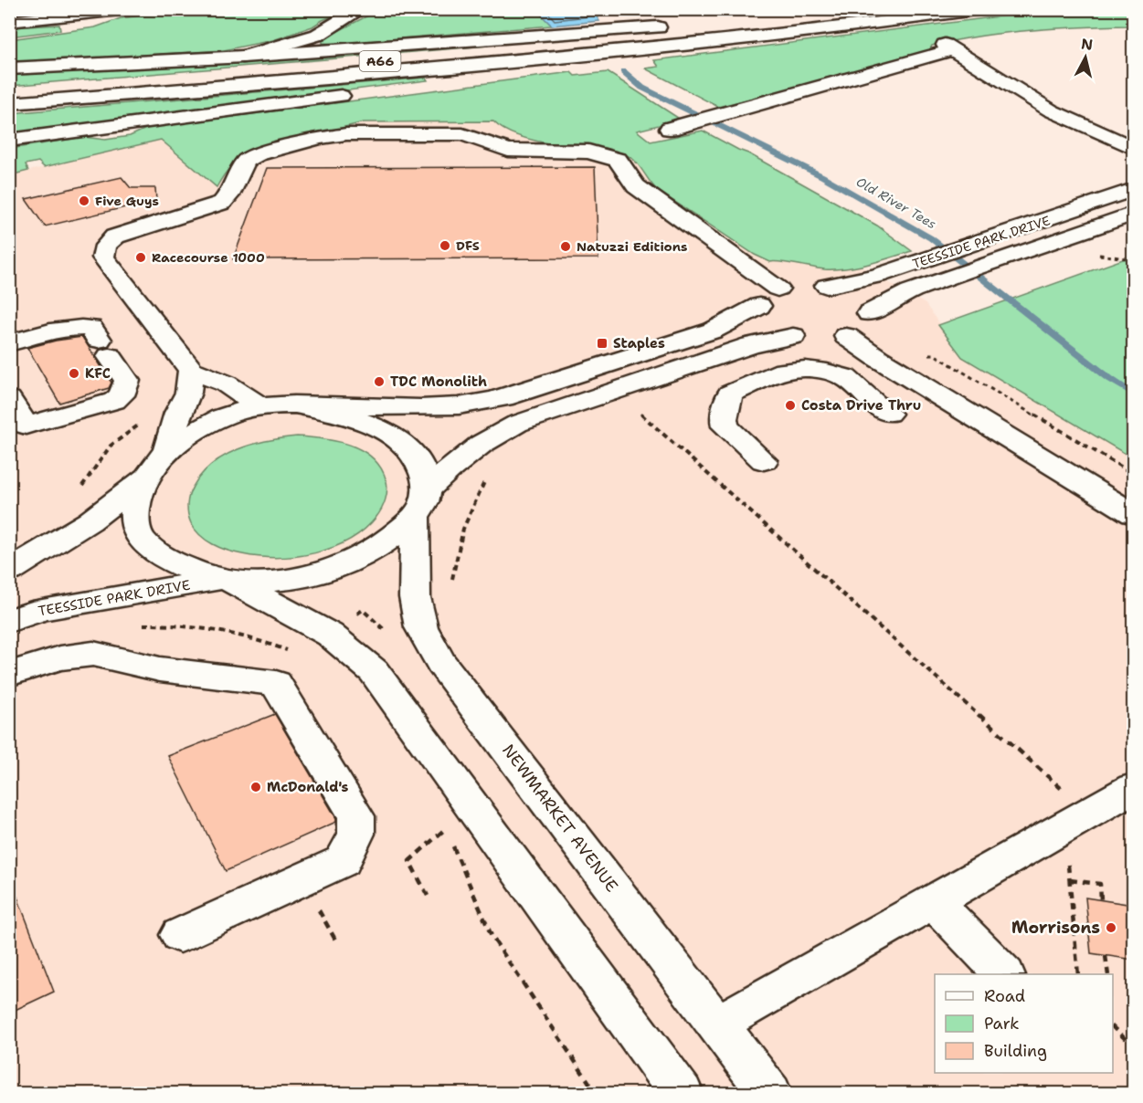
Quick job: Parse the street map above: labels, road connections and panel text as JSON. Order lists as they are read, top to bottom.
{
  "streets": {
    "main road": ["A66", "TEESSIDE PARK DRIVE", "NEWMARKET AVENUE"]
  },
  "crossings": [
    ["TEESSIDE PARK DRIVE", "NEWMARKET AVENUE"]
  ],
  "water": ["Old River Tees"],
  "places": {
    "other": [
      "Five Guys",
      "DFS",
      "Natuzzi Editions",
      "Racecourse 1000",
      "KFC",
      "TDC Monolith",
      "Costa Drive Thru",
      "McDonald's",
      "Morrisons"
    ],
    "transit": ["Staples"]
  },
  "legend": ["Road", "Park", "Building"],
  "north": "top"
}
